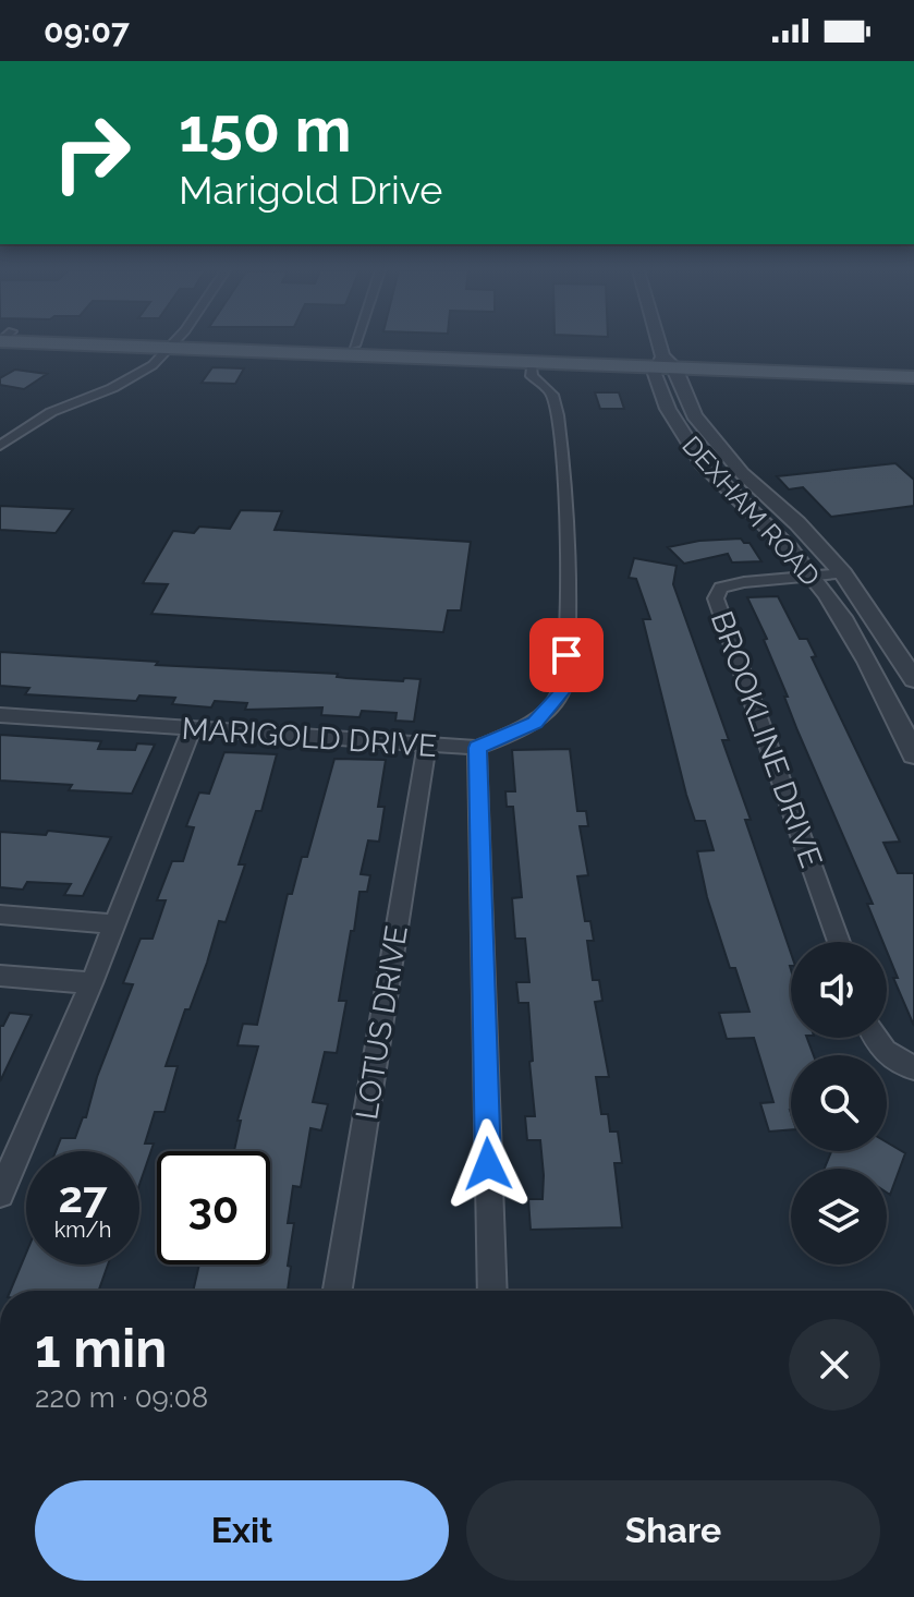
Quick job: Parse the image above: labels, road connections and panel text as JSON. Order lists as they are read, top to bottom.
{
  "streets": {
    "street": [
      "DEXHAM ROAD",
      "MARIGOLD DRIVE",
      "BROOKLINE DRIVE",
      "LOTUS DRIVE"
    ]
  },
  "crossings": [
    ["DEXHAM ROAD", "BROOKLINE DRIVE"],
    ["MARIGOLD DRIVE", "LOTUS DRIVE"]
  ],
  "page": {
    "status": "09:07",
    "turn": ["150 m", "Marigold Drive"],
    "speed": "27 km/h",
    "limit": "30",
    "heading": ["1 min", "220 m · 09:08"],
    "buttons": ["Exit", "Share"]
  }
}
